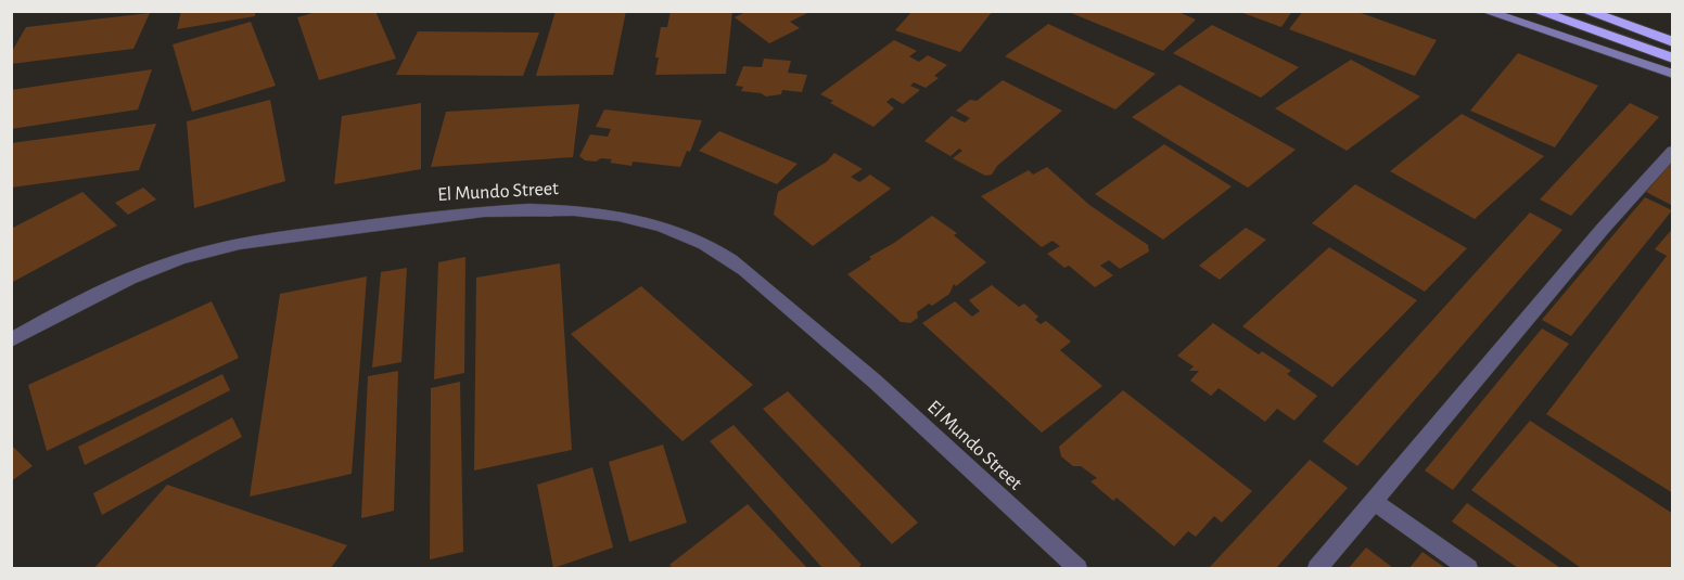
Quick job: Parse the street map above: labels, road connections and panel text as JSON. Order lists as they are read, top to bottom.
{
  "streets": {
    "street": ["El Mundo Street"]
  }
}
